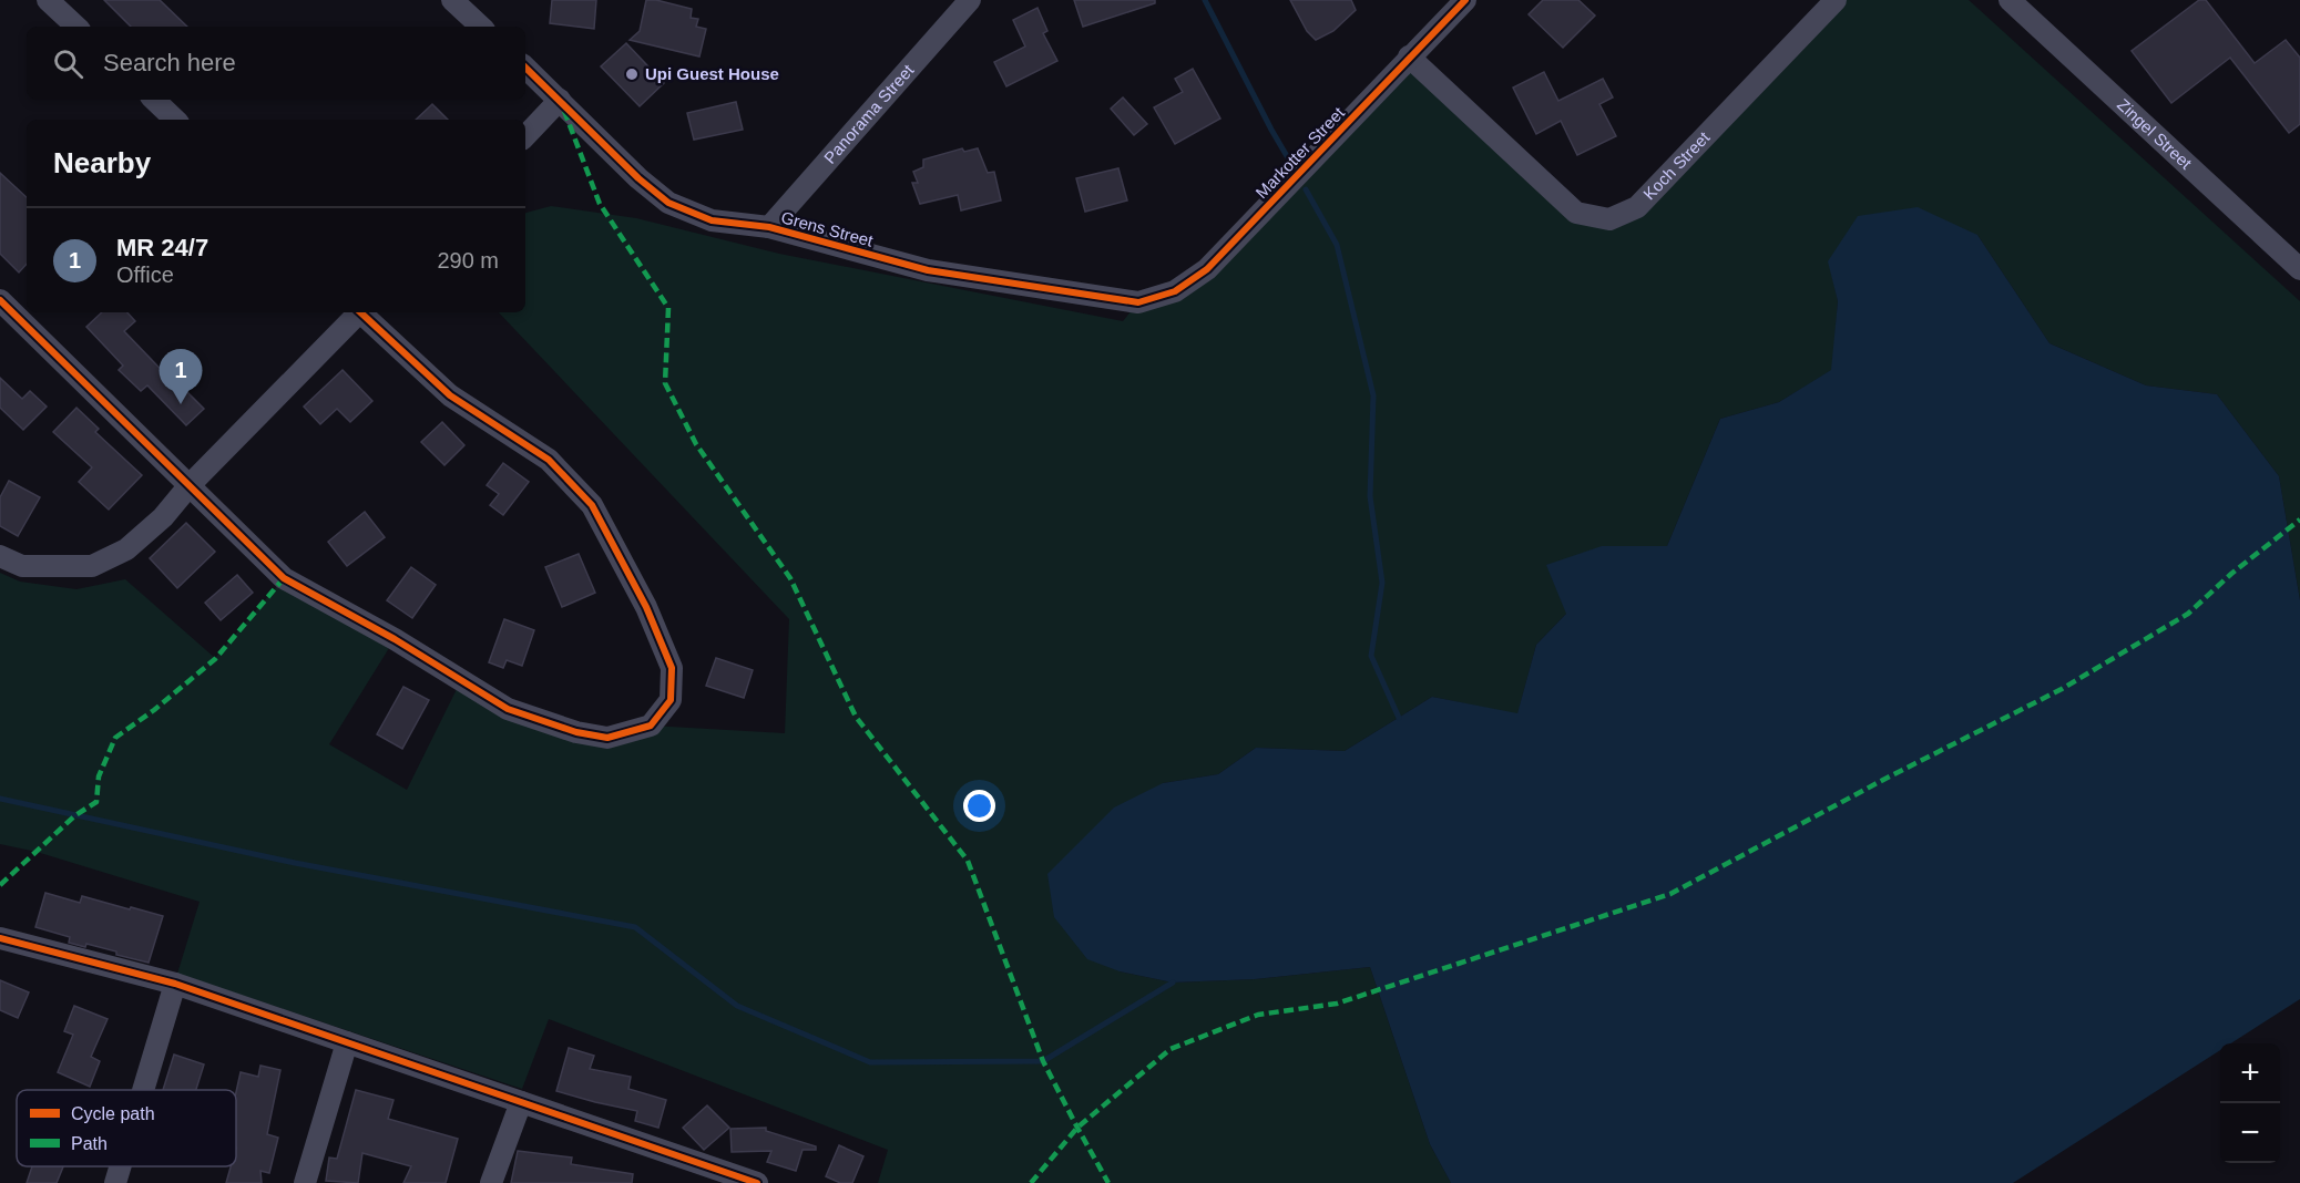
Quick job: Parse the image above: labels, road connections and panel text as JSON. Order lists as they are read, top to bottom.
{
  "streets": {
    "street": [
      "Panorama Street",
      "Zingel Street",
      "Markotter Street",
      "Koch Street",
      "Grens Street"
    ]
  },
  "crossings": [
    ["Panorama Street", "Grens Street"],
    ["Markotter Street", "Koch Street"],
    ["Markotter Street", "Grens Street"]
  ],
  "places": ["Upi Guest House"],
  "legend": ["Cycle path", "Path"],
  "page": {
    "search": "Search here",
    "heading": "Nearby",
    "list": [
      {
        "mark": "1",
        "name": "MR 24/7",
        "note": "Office",
        "value": "290 m"
      }
    ],
    "pins": "1",
    "map_buttons": ["+", "−"]
  }
}
